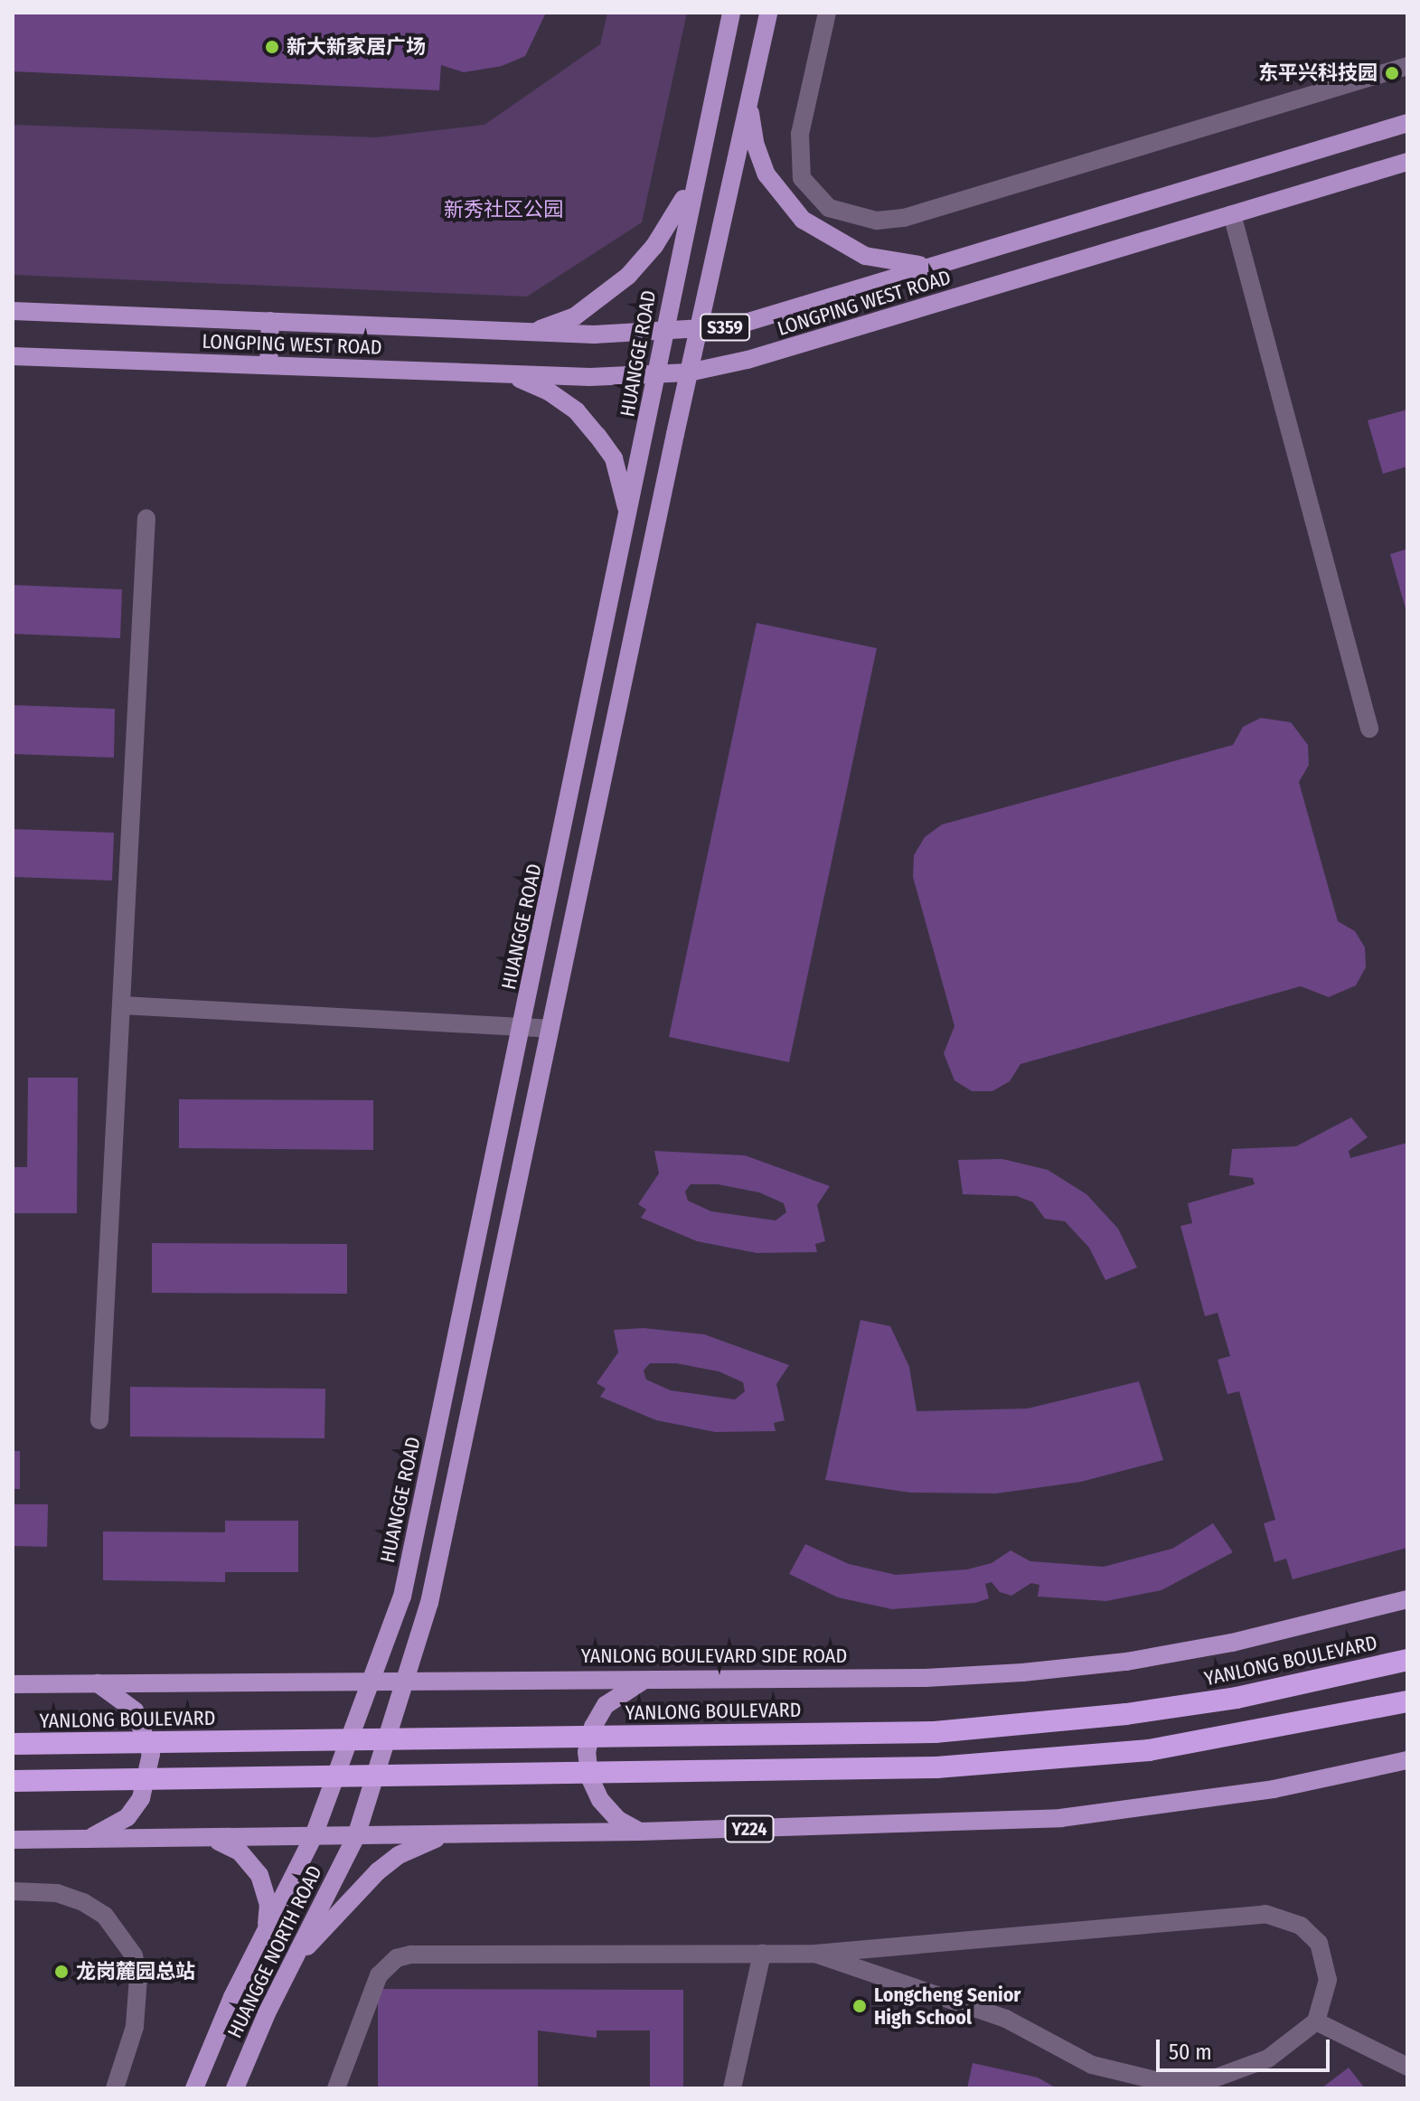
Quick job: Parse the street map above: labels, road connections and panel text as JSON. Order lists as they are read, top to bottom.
{
  "streets": {
    "highway": ["YANLONG BOULEVARD"],
    "main road": [
      "LONGPING WEST ROAD",
      "S359",
      "HUANGGE ROAD",
      "YANLONG BOULEVARD SIDE ROAD",
      "Y224",
      "HUANGGE NORTH ROAD"
    ]
  },
  "crossings": [
    ["LONGPING WEST ROAD", "HUANGGE ROAD"],
    ["HUANGGE ROAD", "YANLONG BOULEVARD SIDE ROAD"],
    ["HUANGGE ROAD", "Y224"],
    ["HUANGGE ROAD", "HUANGGE NORTH ROAD"],
    ["Y224", "HUANGGE NORTH ROAD"]
  ],
  "parks": ["新秀社区公园"],
  "places": [
    "新大新家居广场",
    "东平兴科技园",
    "龙岗麓园总站",
    "Longcheng Senior High School"
  ],
  "scale_bar": "50 m"
}
